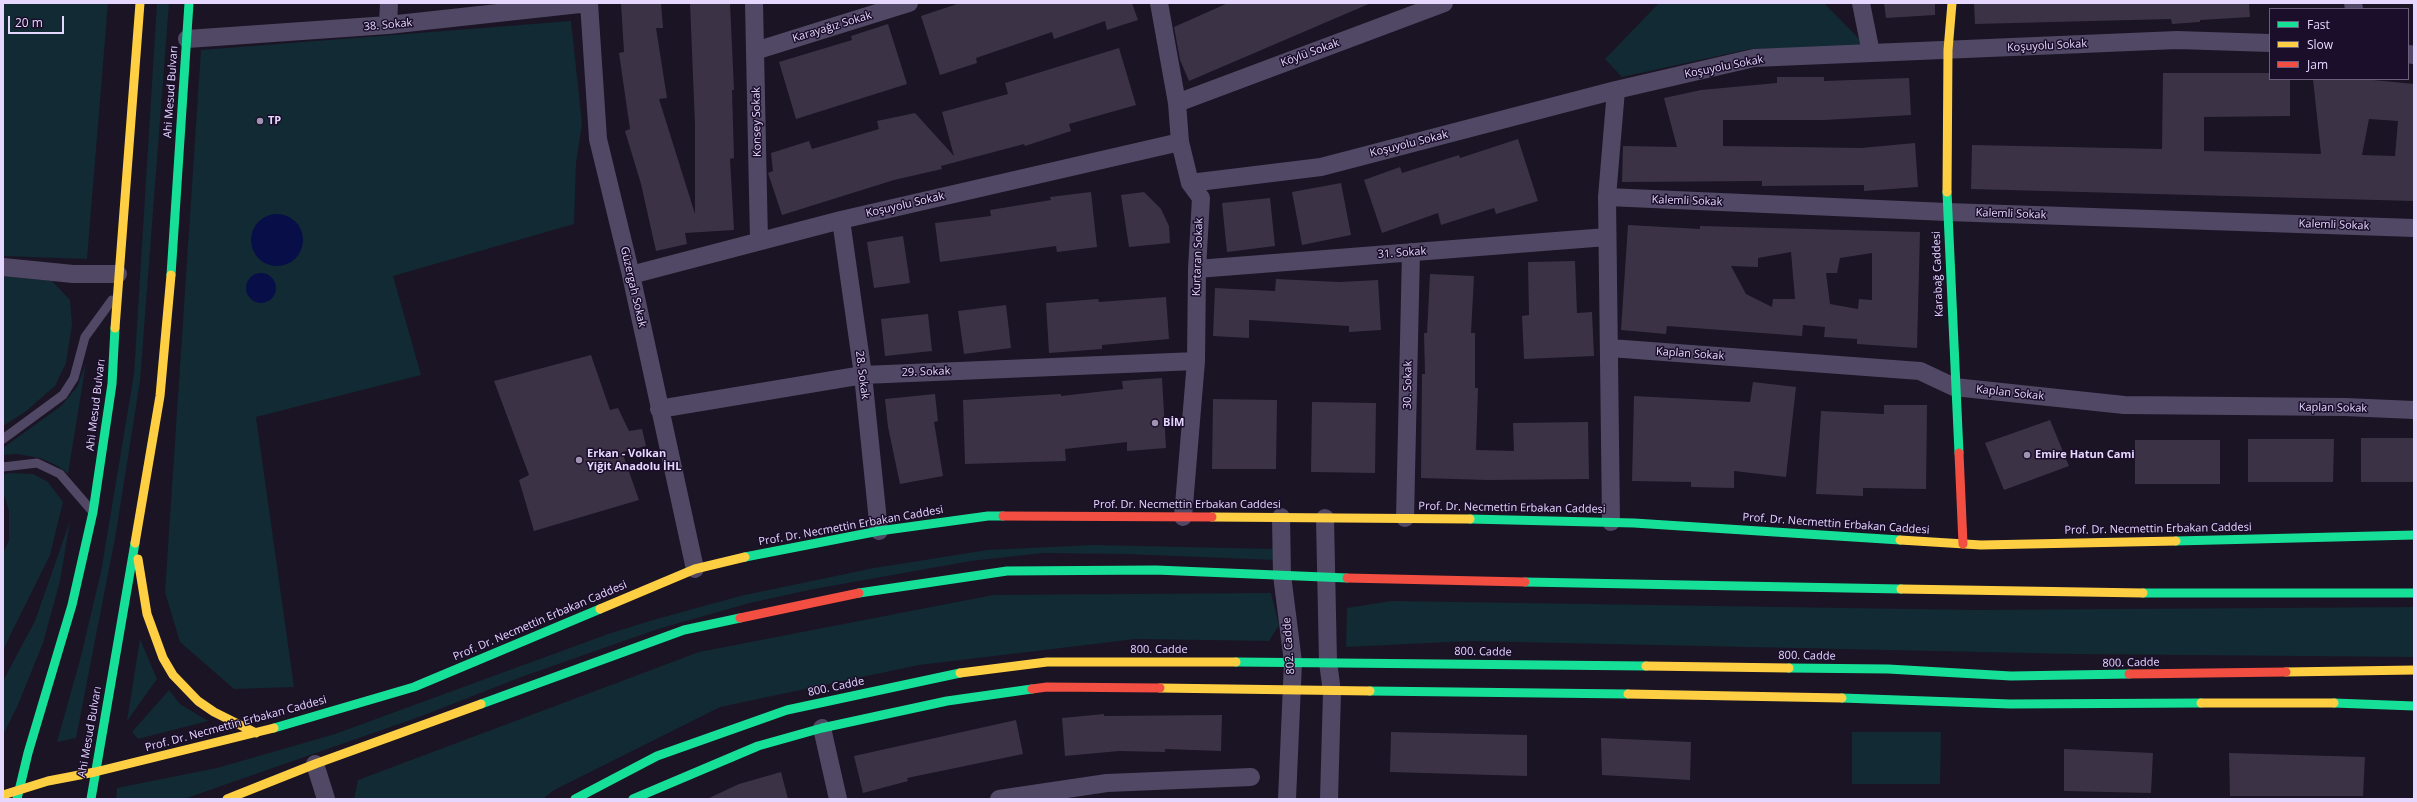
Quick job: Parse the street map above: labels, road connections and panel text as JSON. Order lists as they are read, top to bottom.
{
  "streets": {
    "main road": [
      "Ahi Mesud Bulvarı",
      "Karabağ Caddesi",
      "Prof. Dr. Necmettin Erbakan Caddesi",
      "800. Cadde"
    ],
    "street": [
      "38. Sokak",
      "Karayağız Sokak",
      "Koşuyolu Sokak",
      "Köylü Sokak",
      "Konsey Sokak",
      "Kalemli Sokak",
      "31. Sokak",
      "Kurtaran Sokak",
      "Güzergah Sokak",
      "Kaplan Sokak",
      "29. Sokak",
      "28. Sokak",
      "30. Sokak",
      "802. Cadde"
    ]
  },
  "crossings": [
    ["38. Sokak", "Ahi Mesud Bulvarı"],
    ["38. Sokak", "Güzergah Sokak"],
    ["Karayağız Sokak", "Konsey Sokak"],
    ["Koşuyolu Sokak", "Konsey Sokak"],
    ["Koşuyolu Sokak", "Kurtaran Sokak"],
    ["Koşuyolu Sokak", "Karabağ Caddesi"],
    ["Koşuyolu Sokak", "Güzergah Sokak"],
    ["Koşuyolu Sokak", "28. Sokak"],
    ["Köylü Sokak", "Kurtaran Sokak"],
    ["Ahi Mesud Bulvarı", "Prof. Dr. Necmettin Erbakan Caddesi"],
    ["Kalemli Sokak", "Karabağ Caddesi"],
    ["31. Sokak", "Kurtaran Sokak"],
    ["31. Sokak", "30. Sokak"],
    ["Kurtaran Sokak", "29. Sokak"],
    ["Kurtaran Sokak", "Prof. Dr. Necmettin Erbakan Caddesi"],
    ["Karabağ Caddesi", "Kaplan Sokak"],
    ["Karabağ Caddesi", "Prof. Dr. Necmettin Erbakan Caddesi"],
    ["Güzergah Sokak", "29. Sokak"],
    ["Güzergah Sokak", "Prof. Dr. Necmettin Erbakan Caddesi"],
    ["29. Sokak", "28. Sokak"],
    ["28. Sokak", "Prof. Dr. Necmettin Erbakan Caddesi"],
    ["30. Sokak", "Prof. Dr. Necmettin Erbakan Caddesi"],
    ["Prof. Dr. Necmettin Erbakan Caddesi", "802. Cadde"],
    ["802. Cadde", "800. Cadde"]
  ],
  "places": [
    "TP",
    "BİM",
    "Emire Hatun Cami",
    "Erkan - Volkan Yiğit Anadolu İHL"
  ],
  "legend": ["Fast", "Slow", "Jam"],
  "scale_bar": "20 m"
}
